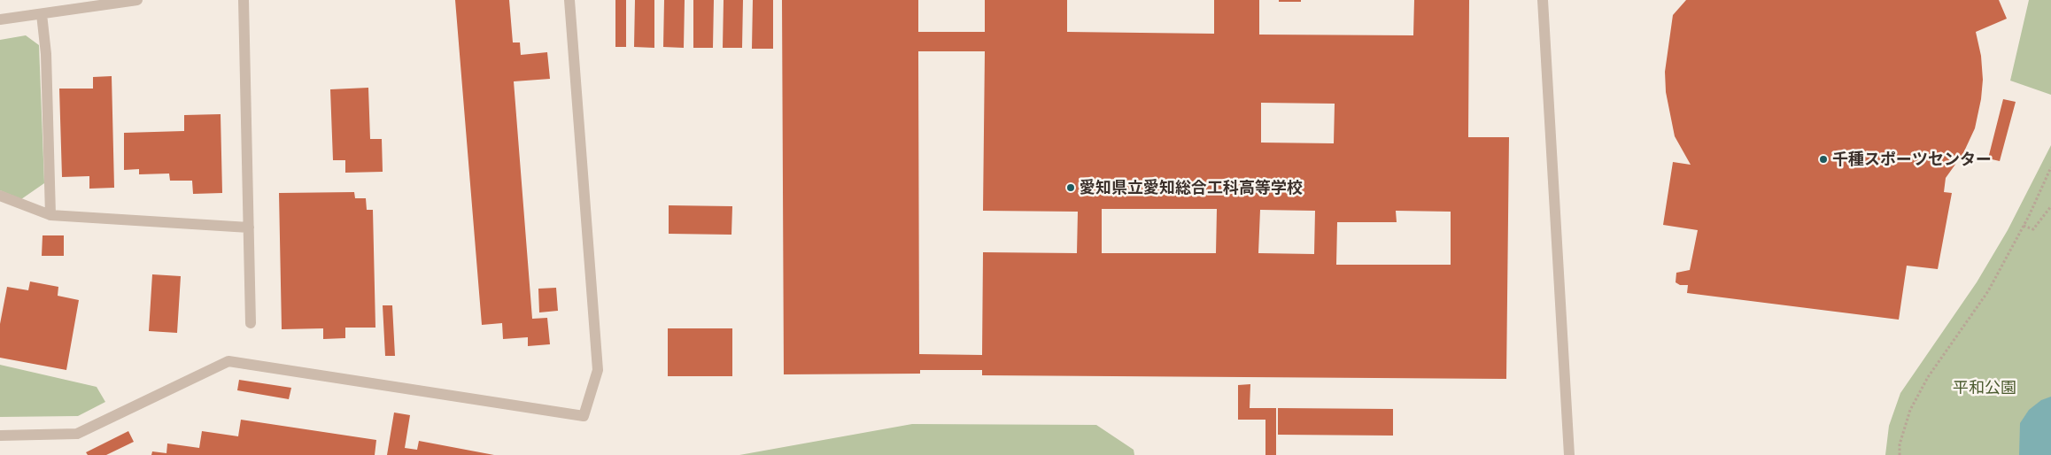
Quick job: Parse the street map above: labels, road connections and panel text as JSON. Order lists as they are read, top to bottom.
{
  "parks": ["平和公園"],
  "places": ["千種スポーツセンター", "愛知県立愛知総合工科高等学校"]
}
